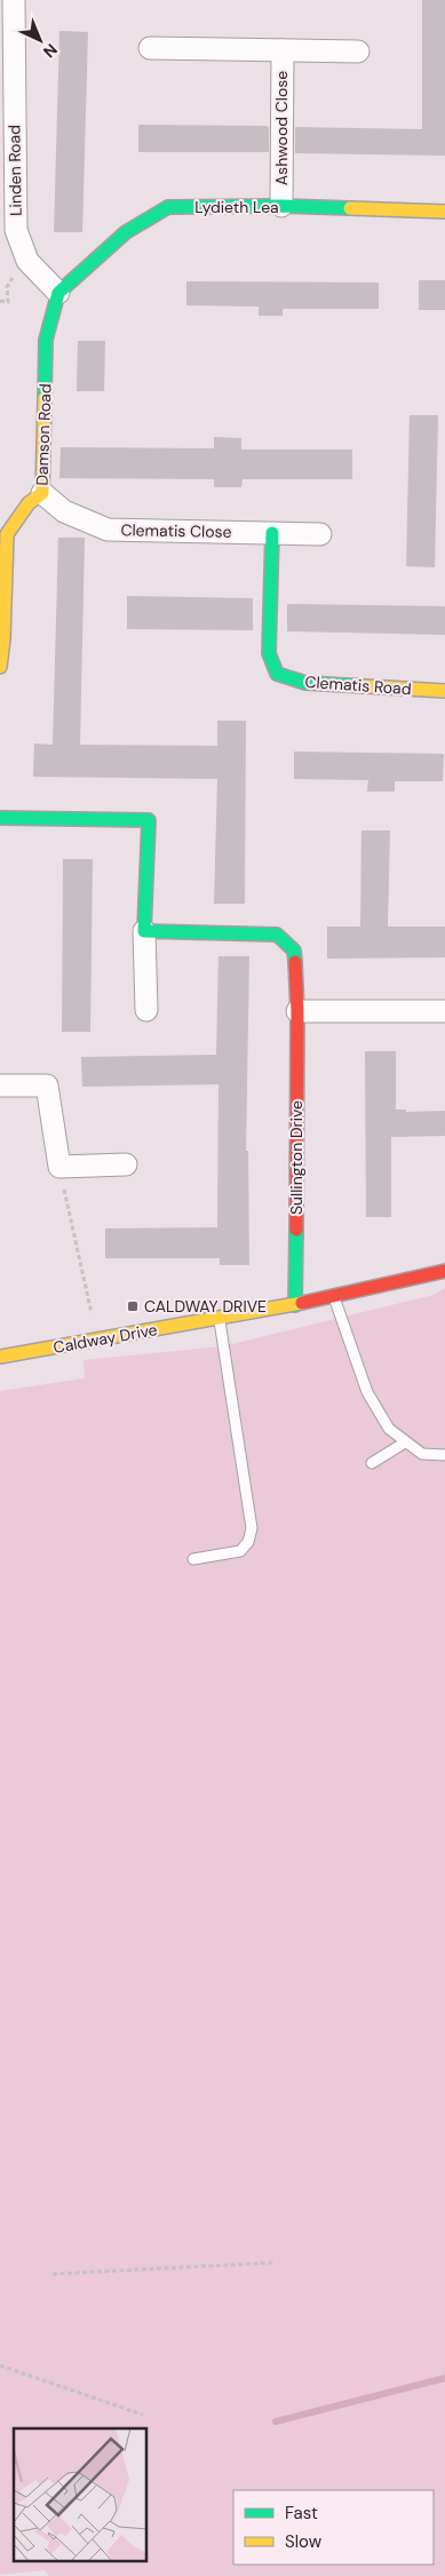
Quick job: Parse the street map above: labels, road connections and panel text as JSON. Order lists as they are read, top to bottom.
{
  "streets": {
    "street": [
      "Ashwood Close",
      "Linden Road",
      "Lydieth Lea",
      "Damson Road",
      "Clematis Close",
      "Clematis Road",
      "Sullington Drive",
      "Caldway Drive"
    ]
  },
  "crossings": [
    ["Ashwood Close", "Lydieth Lea"],
    ["Linden Road", "Lydieth Lea"],
    ["Linden Road", "Damson Road"],
    ["Lydieth Lea", "Damson Road"],
    ["Damson Road", "Clematis Close"],
    ["Clematis Close", "Clematis Road"],
    ["Sullington Drive", "Caldway Drive"]
  ],
  "places": {
    "transit": ["CALDWAY DRIVE"]
  },
  "legend": ["Fast", "Slow"],
  "north": "bottom right"
}
